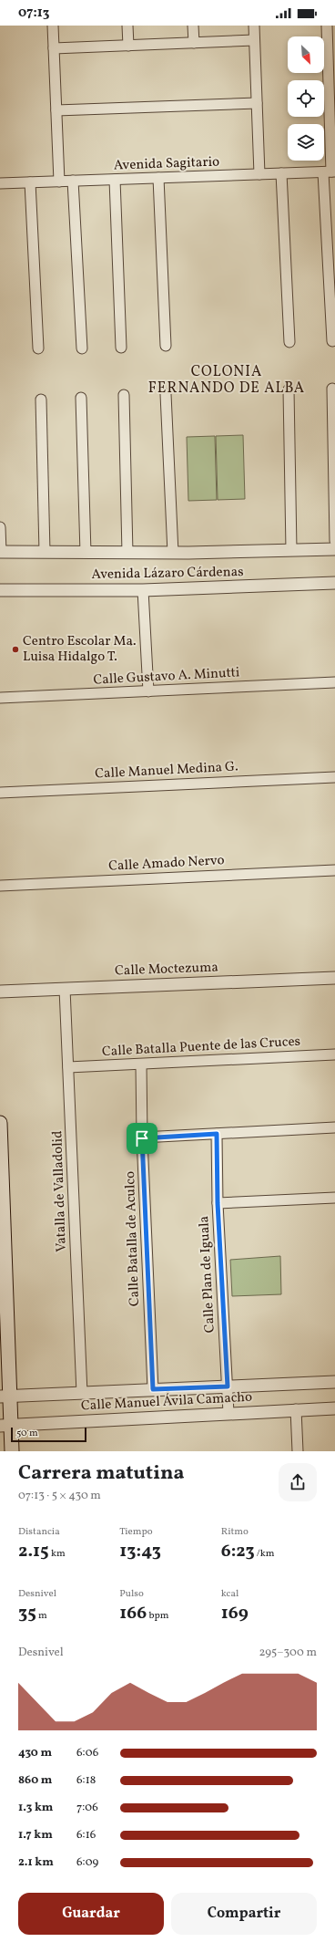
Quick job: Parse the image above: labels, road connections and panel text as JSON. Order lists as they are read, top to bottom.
{
  "streets": {
    "street": [
      "Avenida Sagitario",
      "Avenida Lázaro Cárdenas",
      "Calle Gustavo A. Minutti",
      "Calle Manuel Medina G.",
      "Calle Amado Nervo",
      "Calle Moctezuma",
      "Calle Batalla Puente de las Cruces",
      "Vatalla de Valladolid",
      "Calle Batalla de Aculco",
      "Calle Plan de Iguala",
      "Calle Manuel Ávila Camacho"
    ]
  },
  "crossings": [
    ["Calle Moctezuma", "Vatalla de Valladolid"],
    ["Calle Batalla Puente de las Cruces", "Vatalla de Valladolid"],
    ["Calle Batalla Puente de las Cruces", "Calle Batalla de Aculco"],
    ["Vatalla de Valladolid", "Calle Manuel Ávila Camacho"],
    ["Calle Batalla de Aculco", "Calle Manuel Ávila Camacho"],
    ["Calle Plan de Iguala", "Calle Manuel Ávila Camacho"]
  ],
  "districts": ["COLONIA FERNANDO DE ALBA"],
  "places": ["Centro Escolar Ma. Luisa Hidalgo T."],
  "scale_bar": "50 m",
  "north": "bottom right",
  "page": {
    "status": "07:13",
    "scale": "50 m",
    "heading": ["Carrera matutina", "07:13 · 5 × 430 m"],
    "stats": [
      ["Distancia", "2.15 km"],
      ["Tiempo", "13:43"],
      ["Ritmo", "6:23 /km"],
      ["Desnivel", "35 m"],
      ["Pulso", "166 bpm"],
      ["kcal", "169"]
    ],
    "chart": ["Desnivel", "295–300 m"],
    "list": [
      {
        "name": "430 m",
        "note": "6:06"
      },
      {
        "name": "860 m",
        "note": "6:18"
      },
      {
        "name": "1.3 km",
        "note": "7:06"
      },
      {
        "name": "1.7 km",
        "note": "6:16"
      },
      {
        "name": "2.1 km",
        "note": "6:09"
      }
    ],
    "buttons": ["Guardar", "Compartir"]
  }
}
